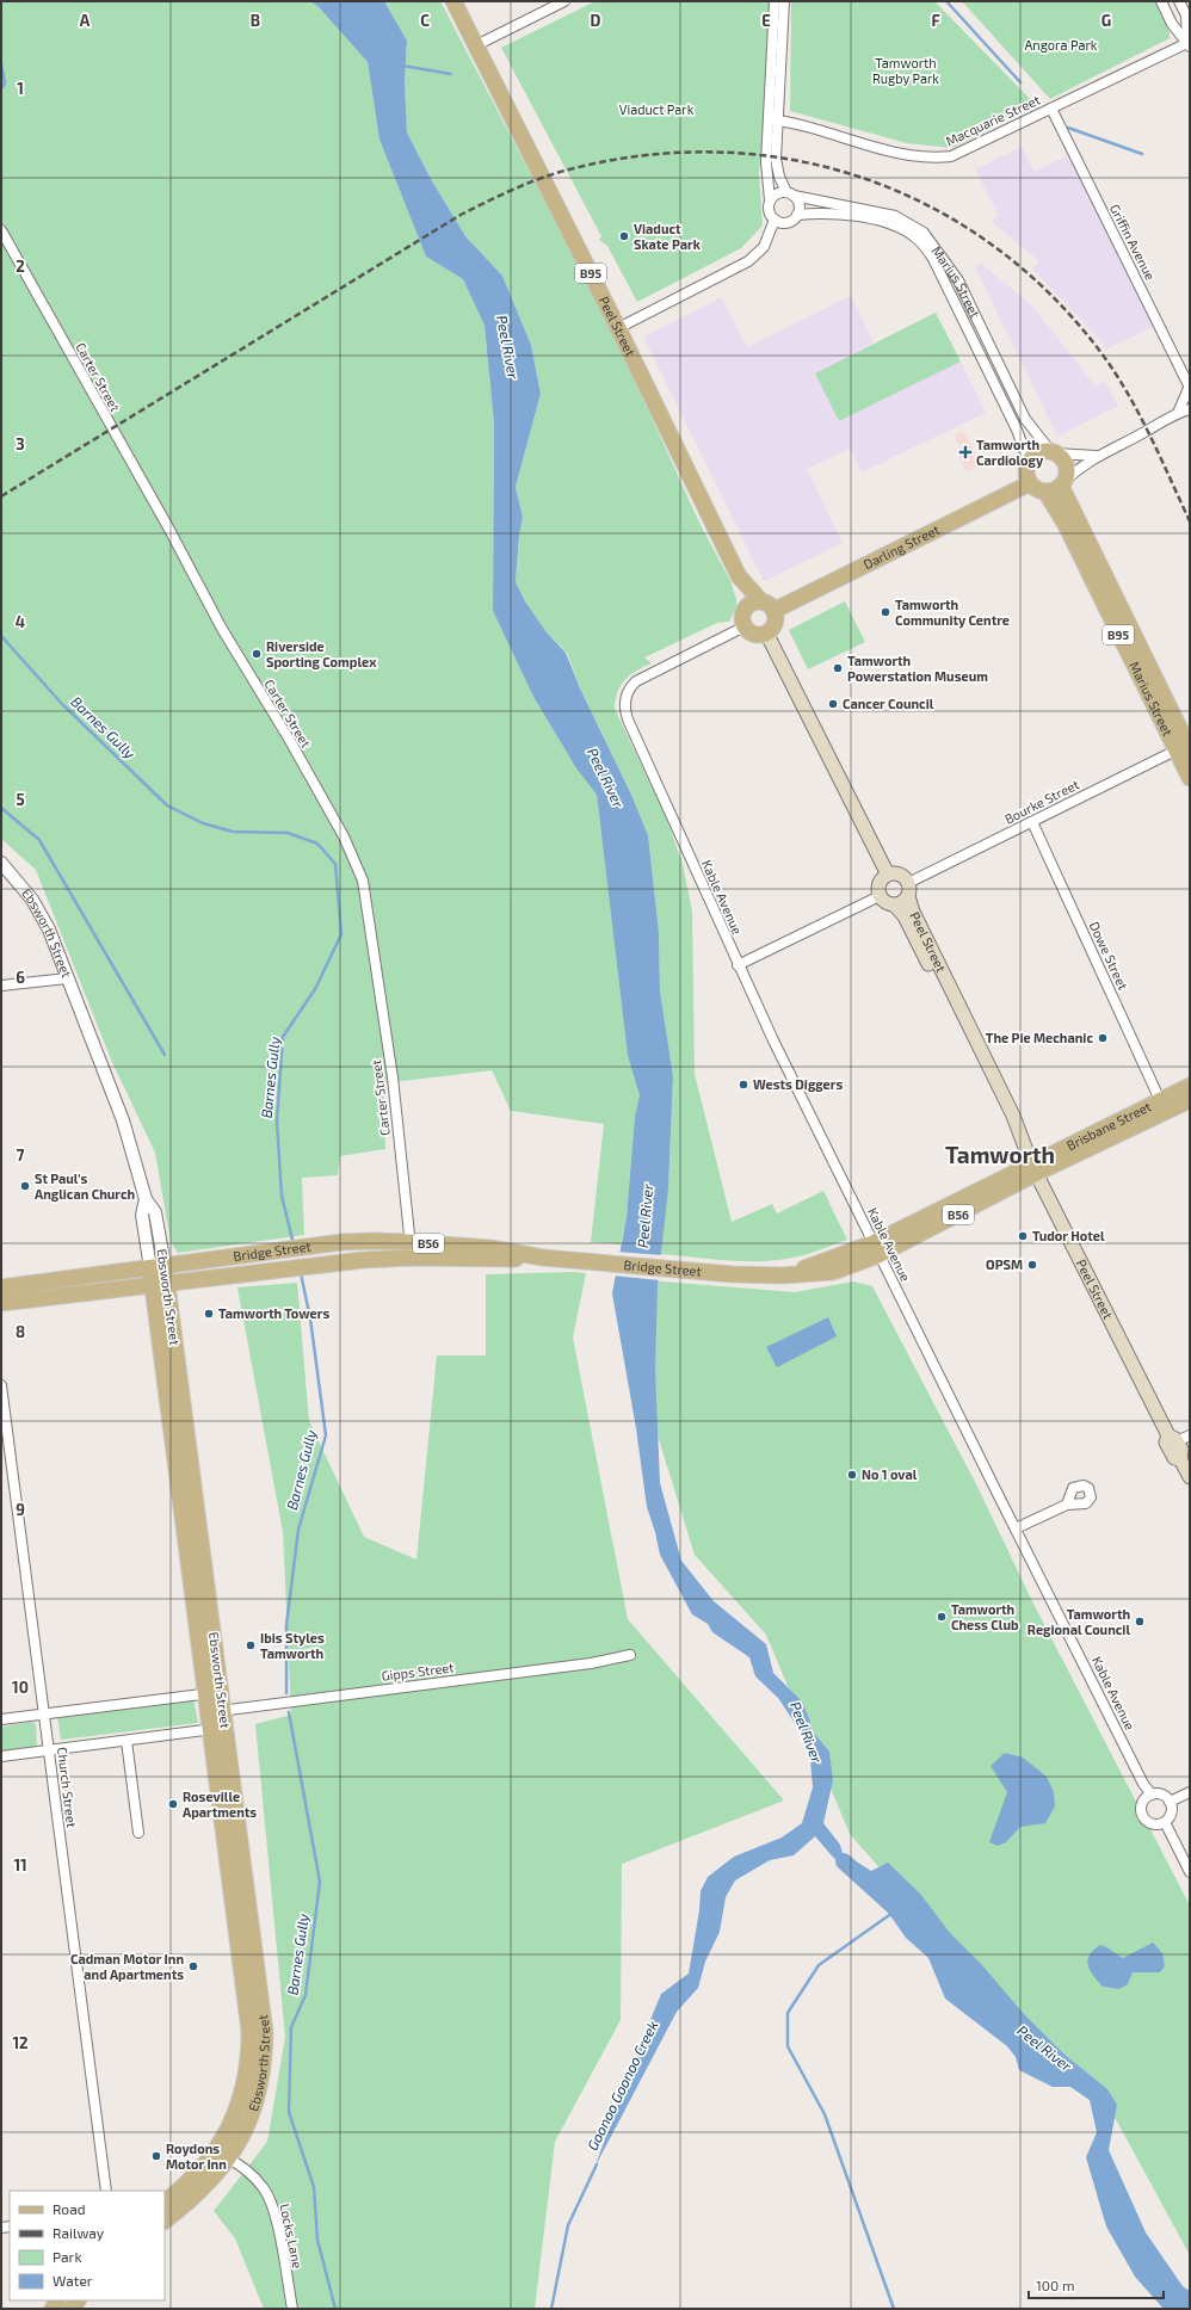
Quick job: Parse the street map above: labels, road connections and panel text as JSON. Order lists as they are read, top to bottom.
{
  "streets": {
    "main road": [
      "B95",
      "Marius Street",
      "Peel Street",
      "Darling Street",
      "Ebsworth Street",
      "Brisbane Street",
      "B56",
      "Bridge Street"
    ],
    "street": [
      "Macquarie Street",
      "Griffin Avenue",
      "Carter Street",
      "Bourke Street",
      "Kable Avenue",
      "Dowe Street",
      "Gipps Street",
      "Church Street",
      "Locks Lane"
    ]
  },
  "crossings": [
    ["Macquarie Street", "Griffin Avenue"],
    ["B95", "Marius Street"],
    ["B95", "Peel Street"],
    ["B95", "Darling Street"],
    ["B95", "Kable Avenue"],
    ["Marius Street", "Darling Street"],
    ["Marius Street", "Bourke Street"],
    ["Peel Street", "Darling Street"],
    ["Peel Street", "Bourke Street"],
    ["Peel Street", "Kable Avenue"],
    ["Peel Street", "Brisbane Street"],
    ["Carter Street", "Bridge Street"],
    ["Darling Street", "Kable Avenue"],
    ["Bourke Street", "Dowe Street"],
    ["Kable Avenue", "Brisbane Street"],
    ["Kable Avenue", "Bridge Street"],
    ["Ebsworth Street", "Bridge Street"],
    ["Ebsworth Street", "Gipps Street"],
    ["Ebsworth Street", "Locks Lane"],
    ["Dowe Street", "Brisbane Street"],
    ["Brisbane Street", "Bridge Street"]
  ],
  "districts": ["Tamworth"],
  "water": ["Peel River", "Barnes Gully", "Goonoo Goonoo Creek"],
  "parks": ["Angora Park", "Tamworth Rugby Park", "Viaduct Park"],
  "places": {
    "other": [
      "Viaduct Skate Park",
      "Tamworth Community Centre",
      "Riverside Sporting Complex",
      "Tamworth Powerstation Museum",
      "Cancer Council",
      "The Pie Mechanic",
      "Wests Diggers",
      "St Paul's Anglican Church",
      "Tudor Hotel",
      "OPSM",
      "Tamworth Towers",
      "No 1 oval",
      "Tamworth Chess Club",
      "Tamworth Regional Council",
      "Ibis Styles Tamworth",
      "Roseville Apartments",
      "Cadman Motor Inn and Apartments",
      "Roydons Motor Inn"
    ],
    "health": ["Tamworth Cardiology"]
  },
  "legend": [
    "Road",
    "Railway",
    "Park",
    "Water"
  ],
  "scale_bar": "100 m",
  "grid": {
    "columns": [
      "A",
      "B",
      "C",
      "D",
      "E",
      "F",
      "G"
    ],
    "rows": [
      "1",
      "2",
      "3",
      "4",
      "5",
      "6",
      "7",
      "8",
      "9",
      "10",
      "11",
      "12"
    ]
  }
}
